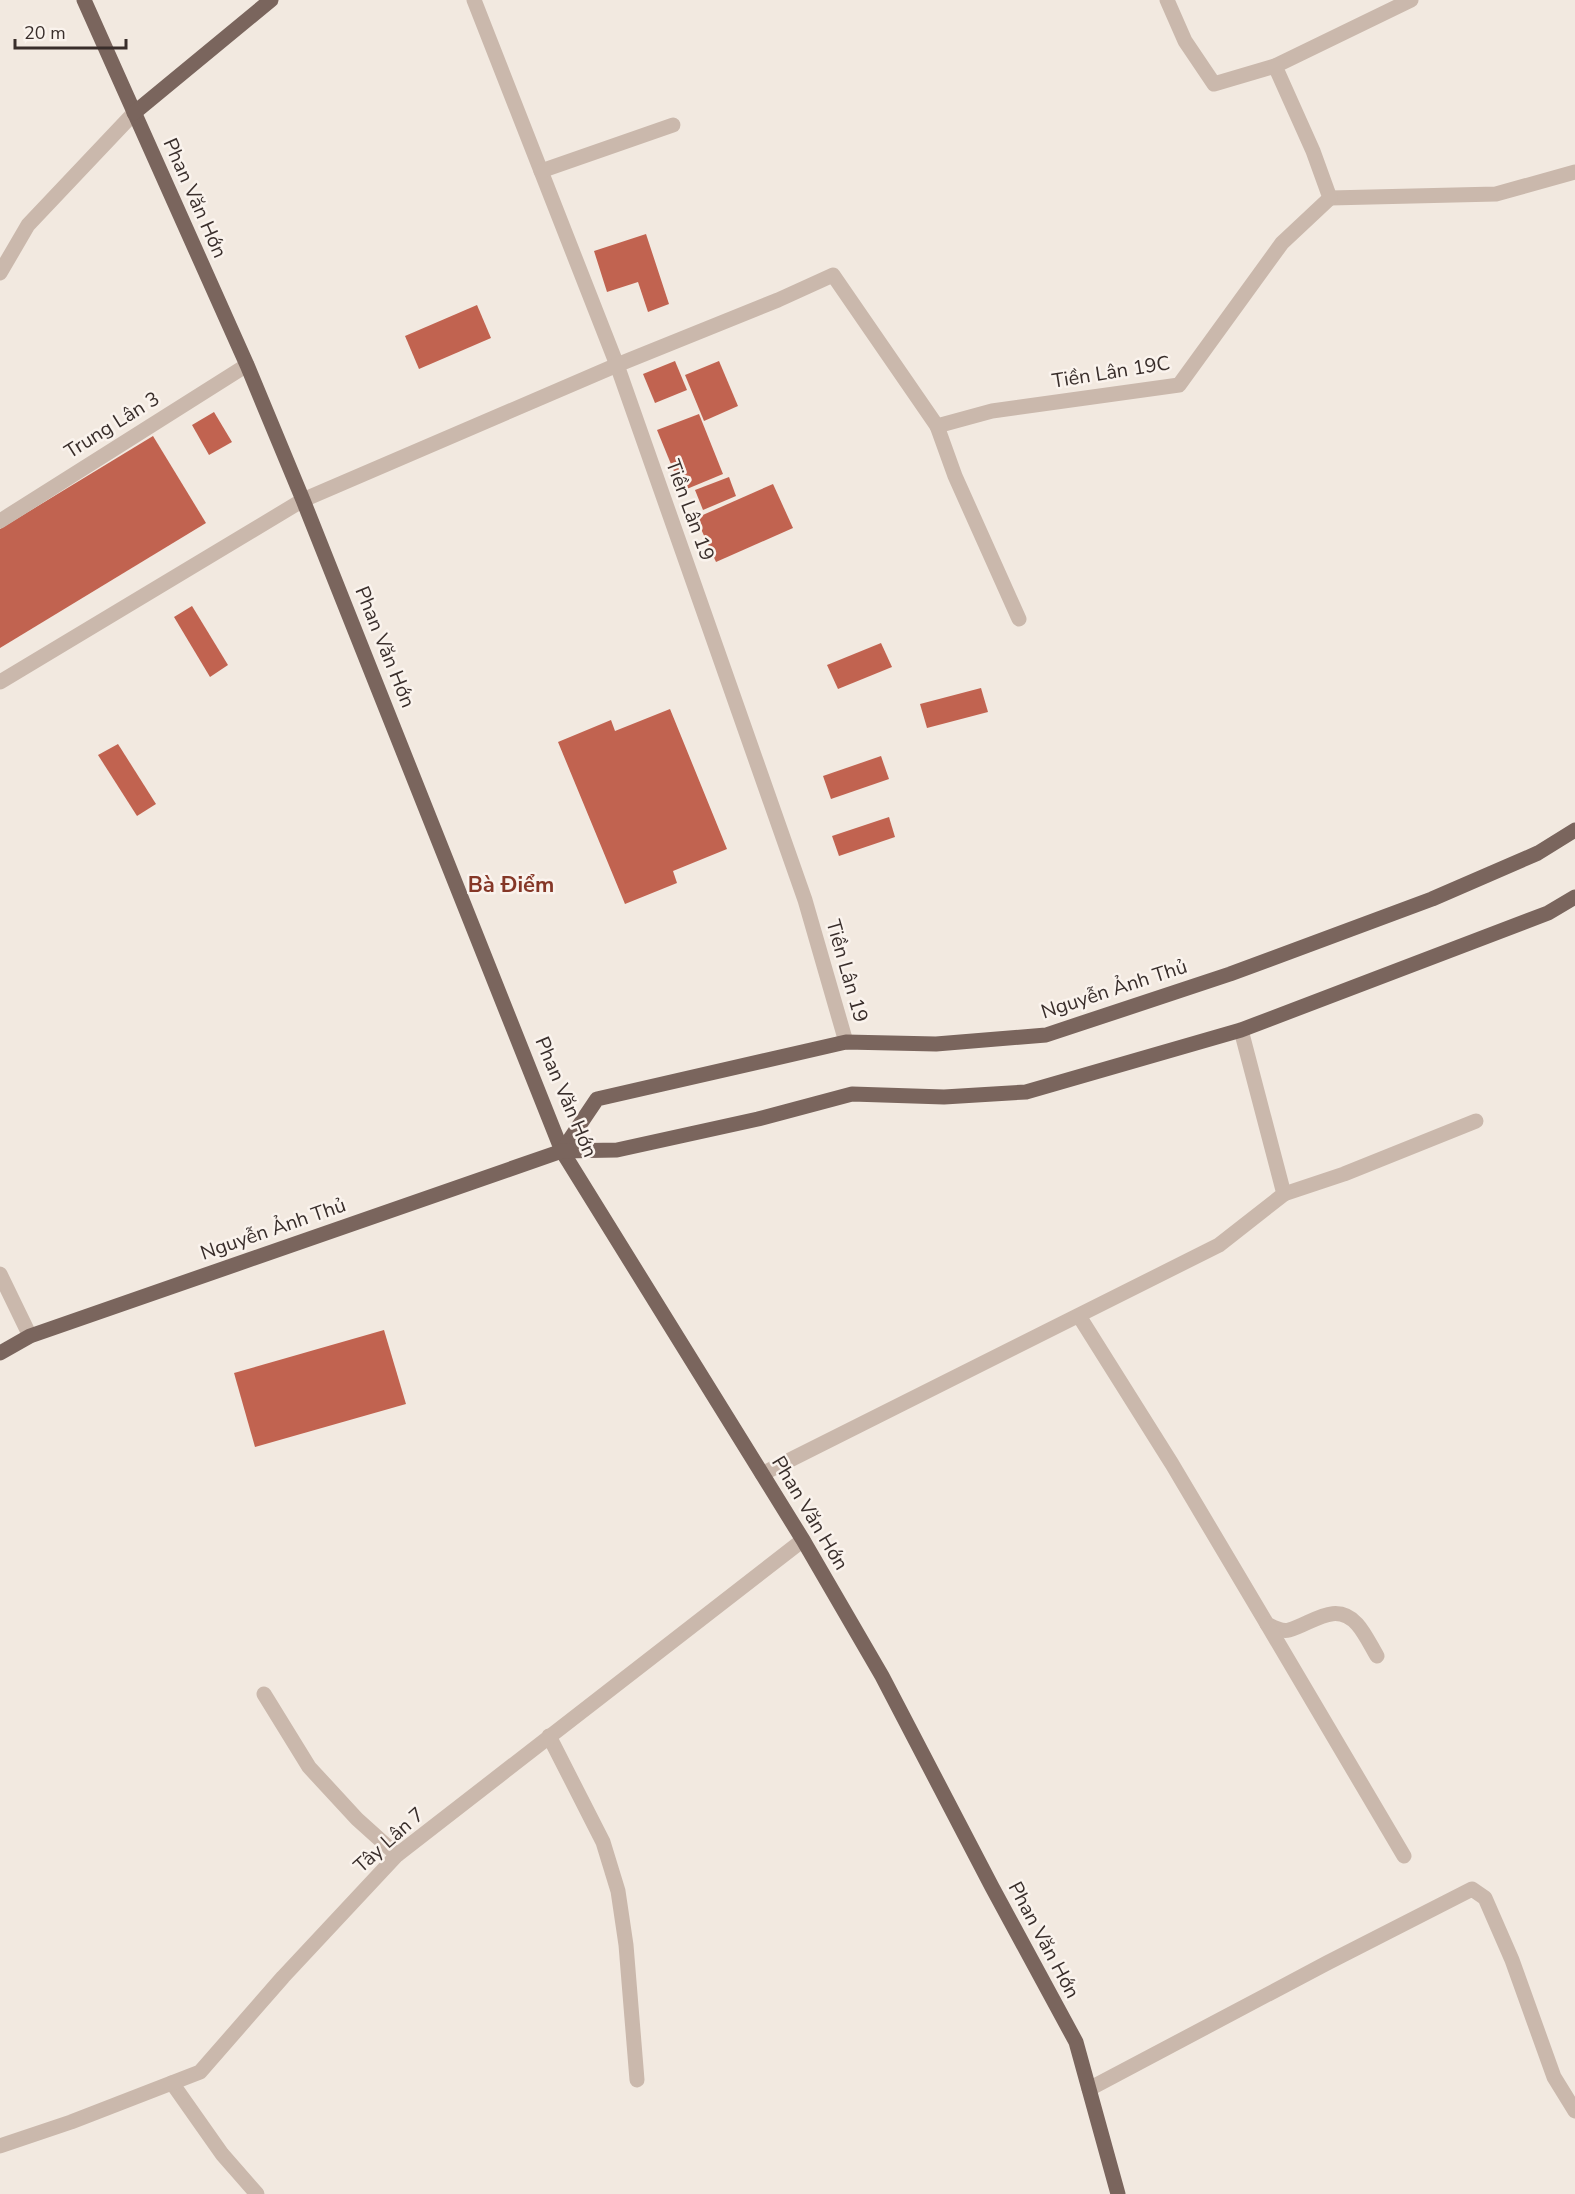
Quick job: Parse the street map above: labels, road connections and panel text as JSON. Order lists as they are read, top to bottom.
{
  "streets": {
    "main road": ["Phan Văn Hớn", "Nguyễn Ảnh Thủ"],
    "street": [
      "Tiền Lân 19C",
      "Trung Lân 3",
      "Tiền Lân 19",
      "Tây Lân 7"
    ]
  },
  "crossings": [
    ["Phan Văn Hớn", "Trung Lân 3"],
    ["Phan Văn Hớn", "Nguyễn Ảnh Thủ"],
    ["Phan Văn Hớn", "Tây Lân 7"],
    ["Tiền Lân 19", "Nguyễn Ảnh Thủ"]
  ],
  "districts": ["Bà Điểm"],
  "scale_bar": "20 m"
}
